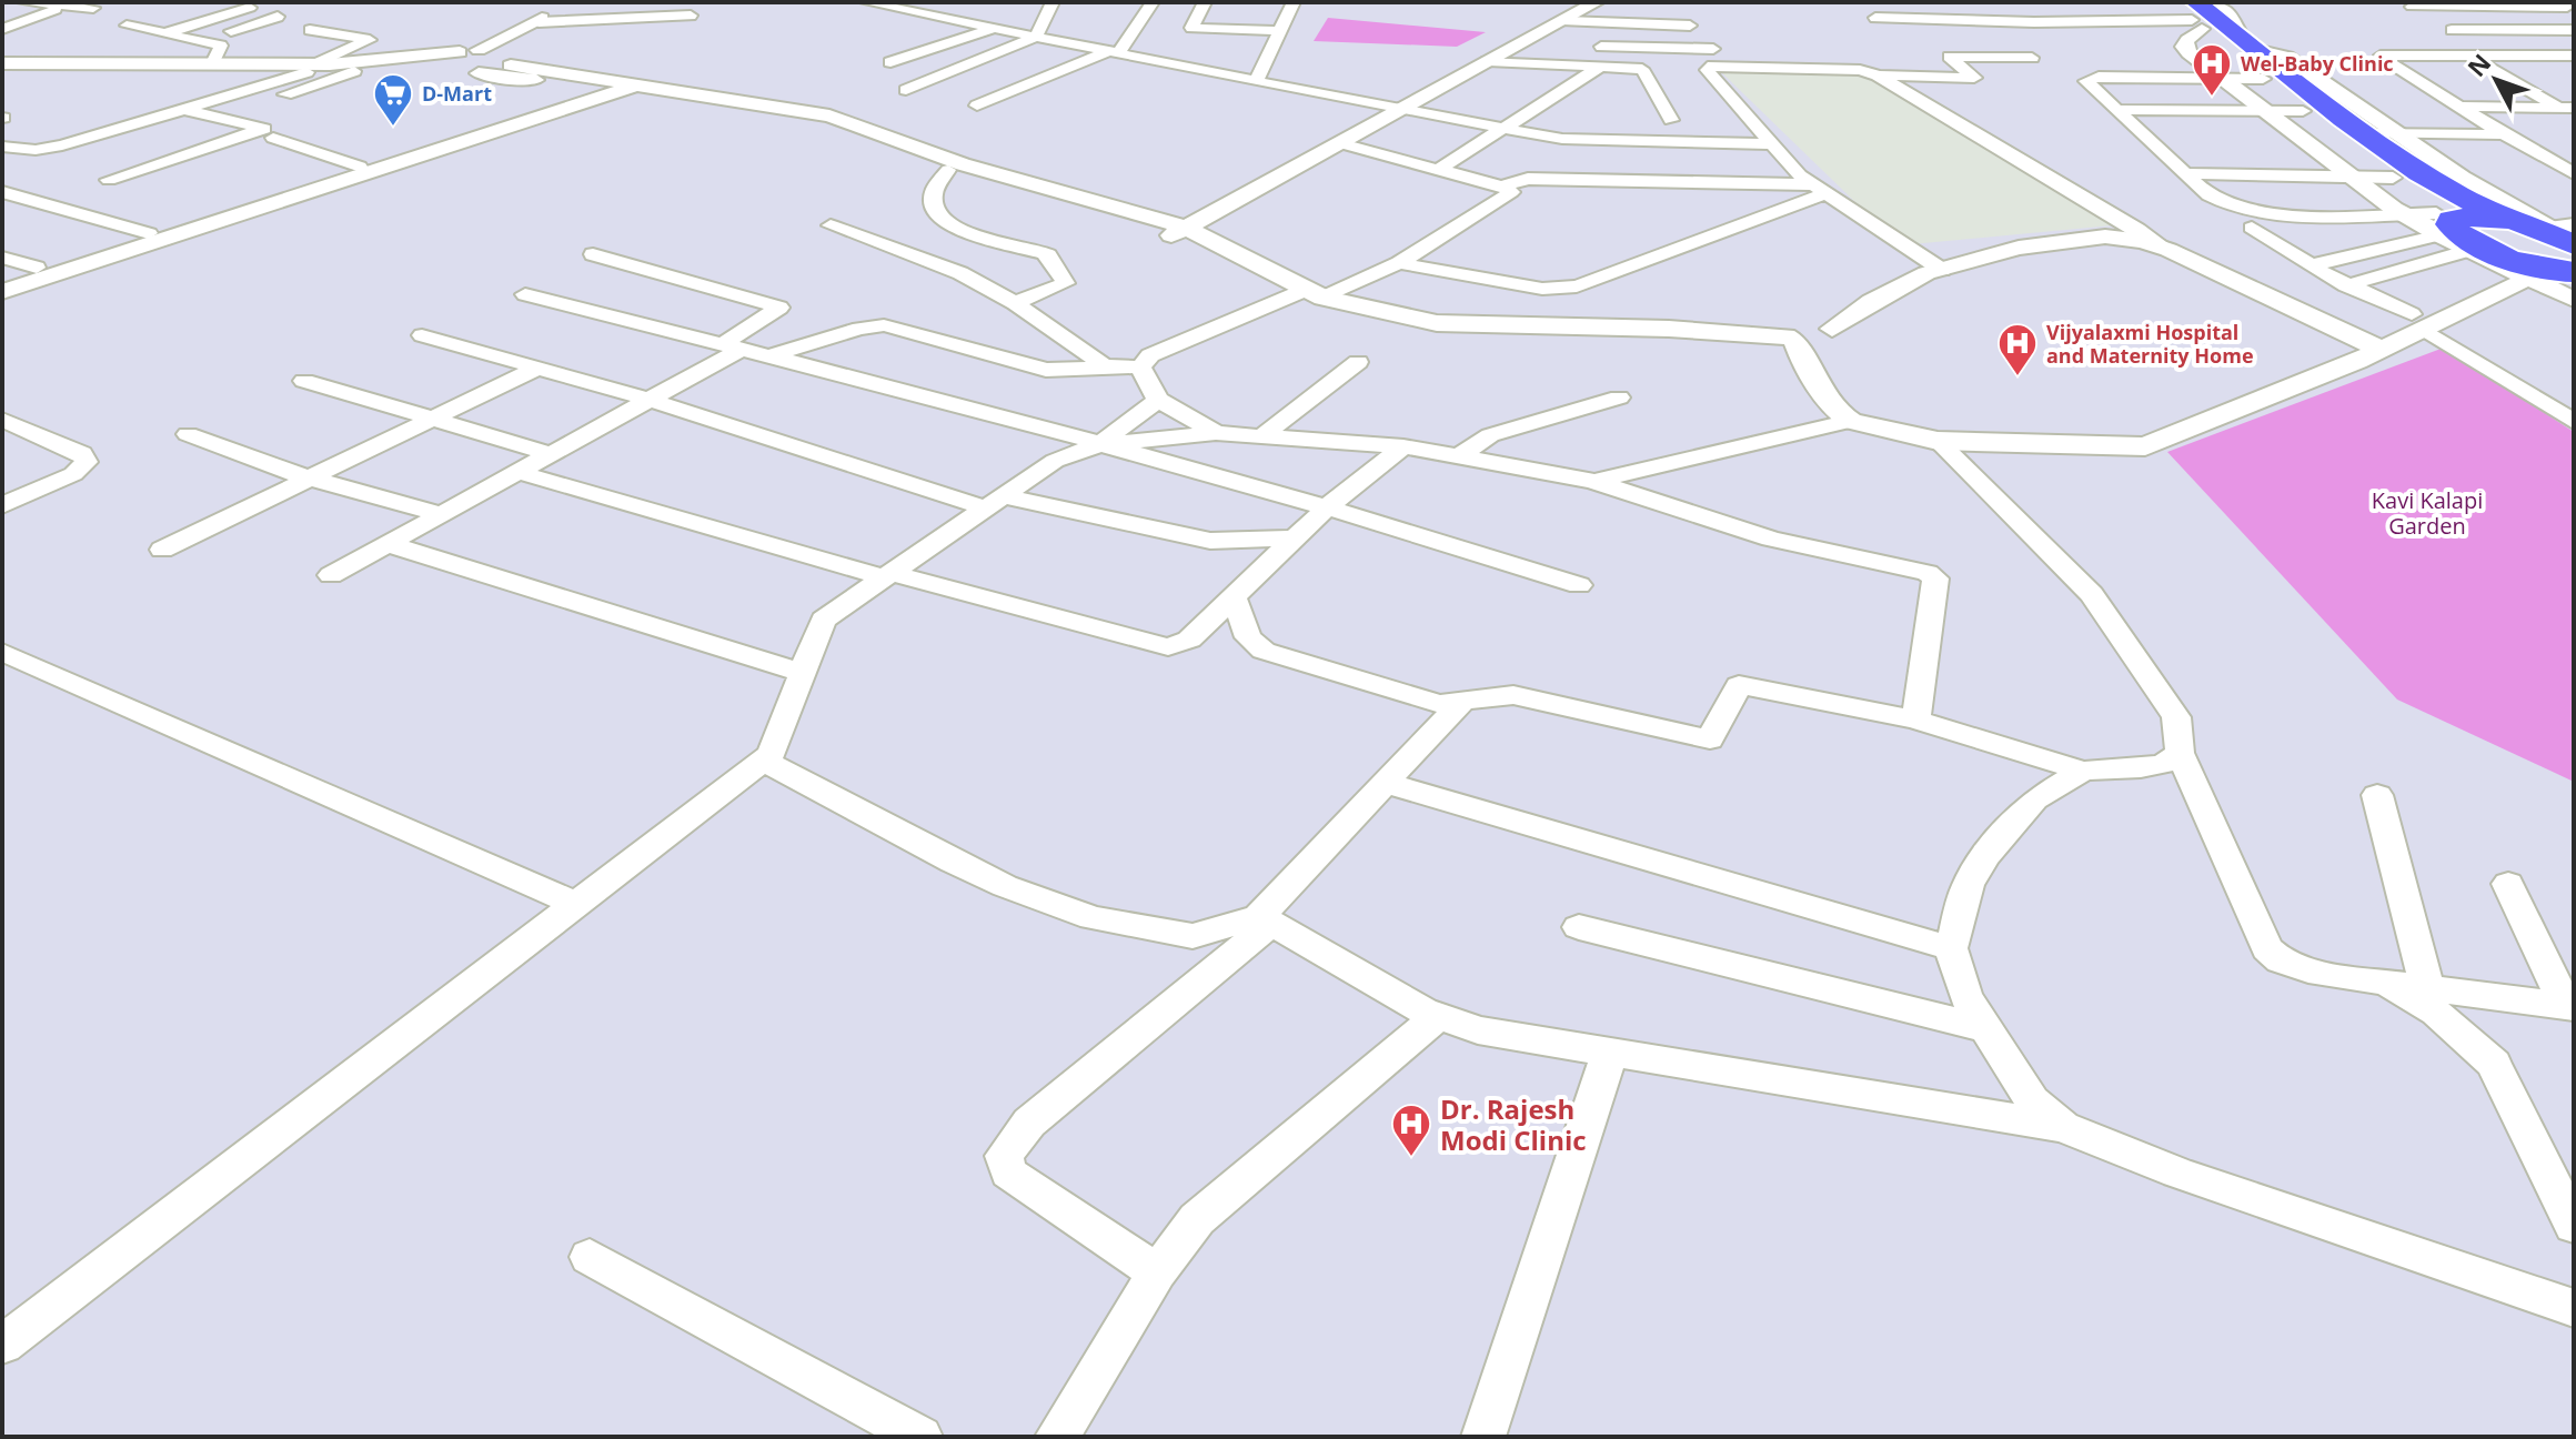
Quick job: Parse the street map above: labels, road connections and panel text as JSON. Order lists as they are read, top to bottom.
{
  "parks": ["Kavi Kalapi Garden"],
  "places": {
    "hospital": ["Wel-Baby Clinic", "Vijyalaxmi Hospital and Maternity Home", "Dr. Rajesh Modi Clinic"],
    "supermarket": ["D-Mart"]
  },
  "north": "top left"
}
